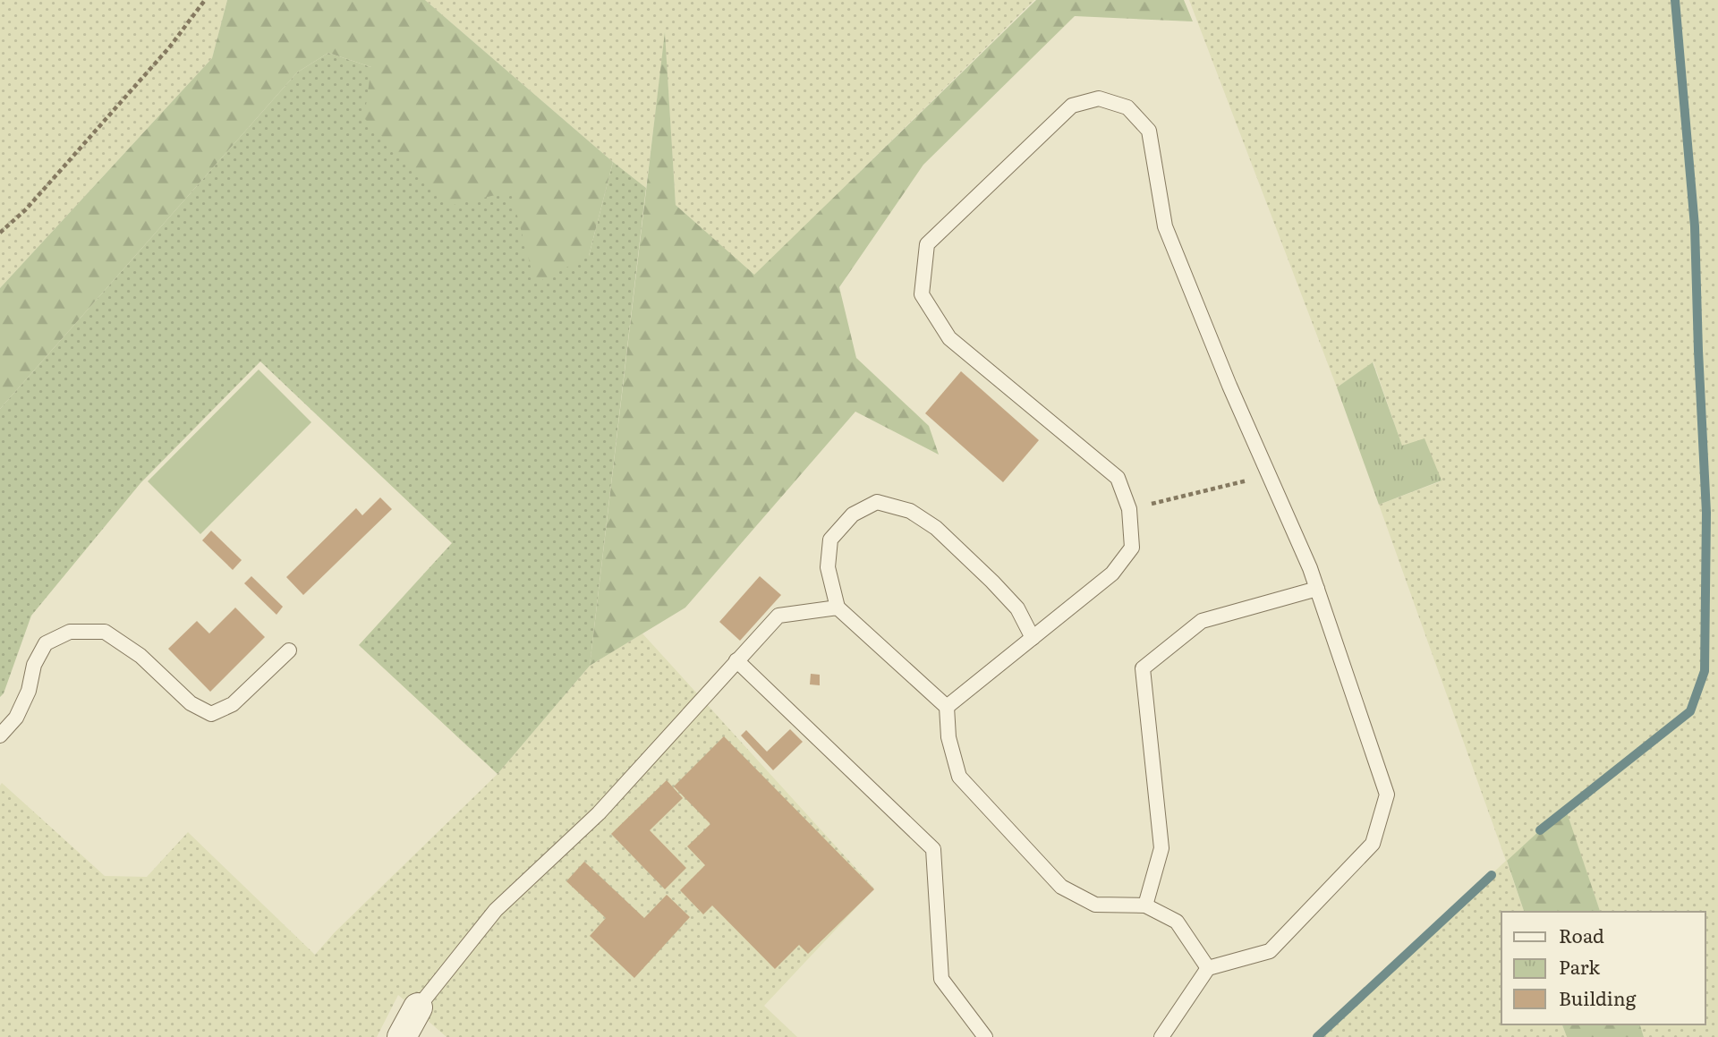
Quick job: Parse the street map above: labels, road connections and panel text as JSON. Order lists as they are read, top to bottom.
{
  "legend": ["Road", "Park", "Building"]
}
